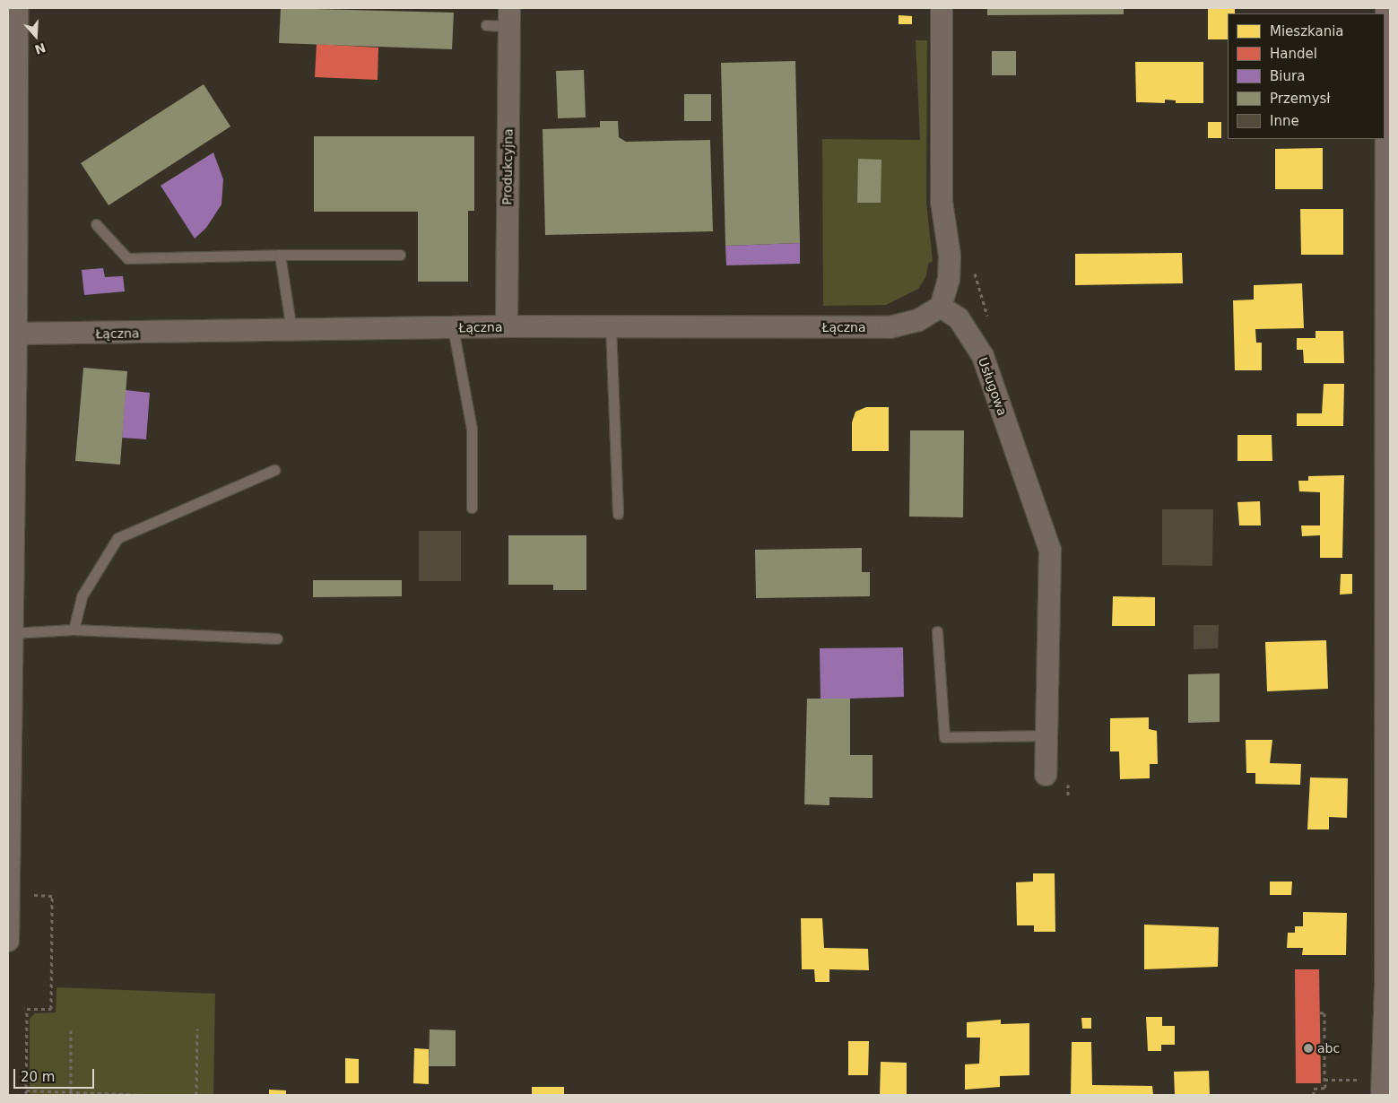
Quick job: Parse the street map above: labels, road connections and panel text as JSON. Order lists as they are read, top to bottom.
{
  "streets": {
    "street": ["Produkcyjna", "Łączna", "Usługowa"]
  },
  "crossings": [
    ["Produkcyjna", "Łączna"],
    ["Łączna", "Usługowa"]
  ],
  "places": ["abc"],
  "legend": [
    "Mieszkania",
    "Handel",
    "Biura",
    "Przemysł",
    "Inne"
  ],
  "scale_bar": "20 m",
  "north": "bottom"
}
